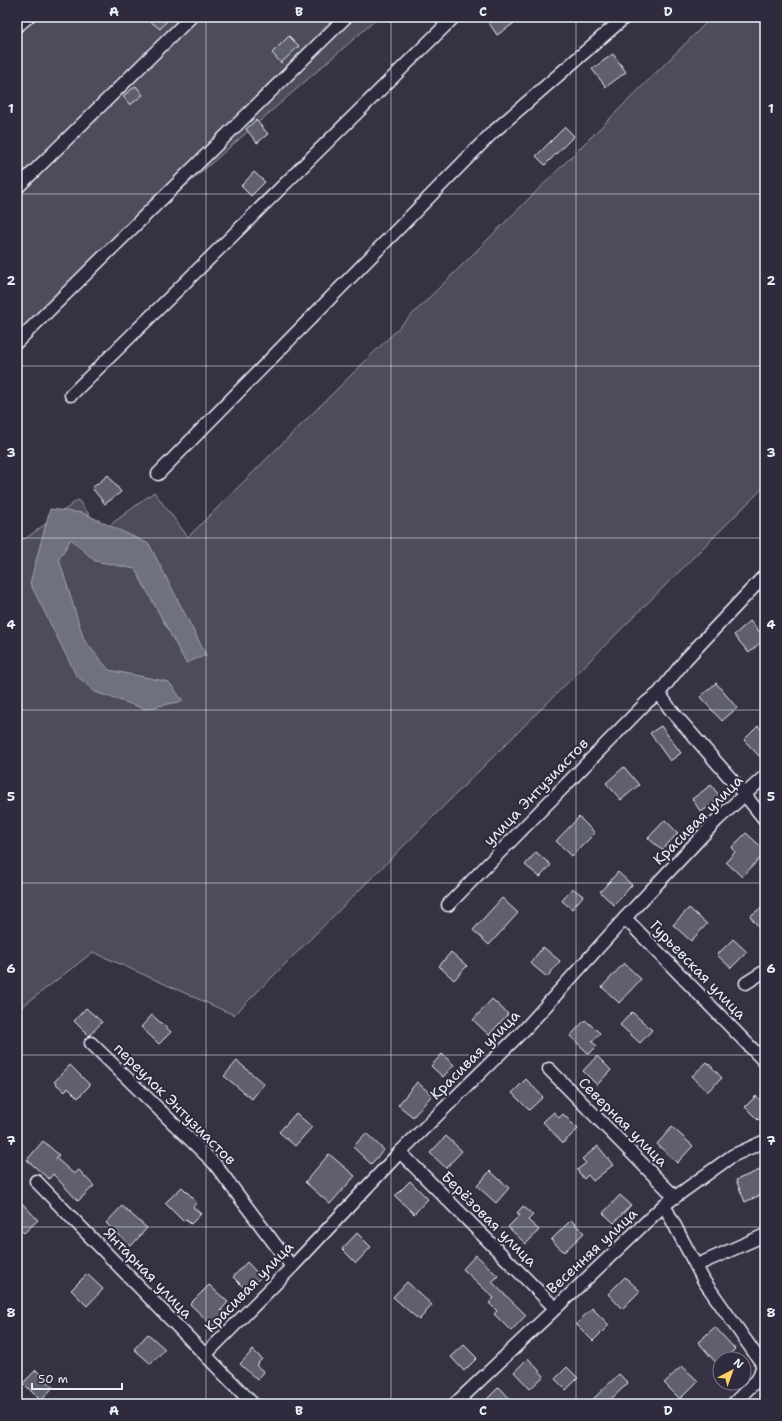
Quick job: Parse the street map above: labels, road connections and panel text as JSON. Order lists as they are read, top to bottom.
{
  "streets": {
    "street": [
      "улица Энтузиастов",
      "Красивая улица",
      "Гурьевская улица",
      "переулок Энтузиастов",
      "Северная улица",
      "Берёзовая улица",
      "Весенняя улица",
      "Янтарная улица"
    ]
  },
  "crossings": [
    ["Красивая улица", "Гурьевская улица"],
    ["Красивая улица", "переулок Энтузиастов"],
    ["Красивая улица", "Берёзовая улица"],
    ["Красивая улица", "Янтарная улица"],
    ["Северная улица", "Весенняя улица"],
    ["Берёзовая улица", "Весенняя улица"]
  ],
  "scale_bar": "50 m",
  "north": "top right",
  "grid": {
    "columns": [
      "A",
      "B",
      "C",
      "D"
    ],
    "rows": [
      "1",
      "2",
      "3",
      "4",
      "5",
      "6",
      "7",
      "8"
    ]
  }
}
